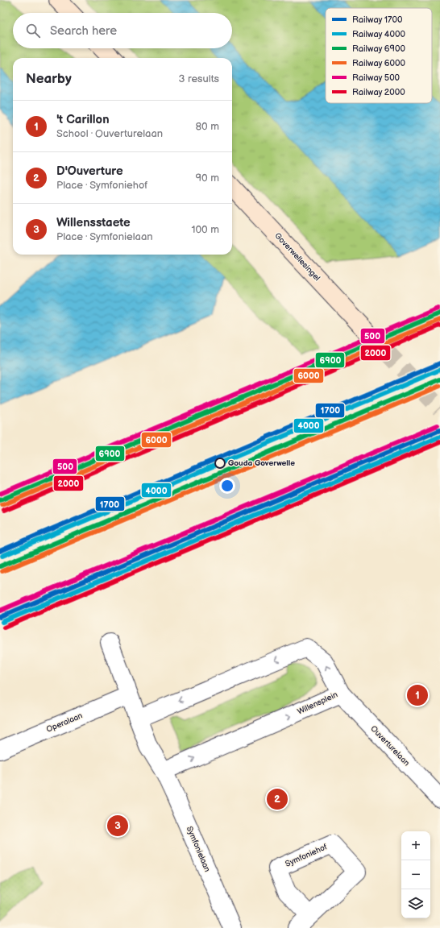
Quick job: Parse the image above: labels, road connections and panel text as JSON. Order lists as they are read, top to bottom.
{
  "streets": {
    "main road": ["Goverwellesingel"],
    "street": [
      "Willensplein",
      "Operalaan",
      "Ouverturelaan",
      "Symfonielaan"
    ]
  },
  "crossings": [
    ["Willensplein", "Ouverturelaan"],
    ["Willensplein", "Symfonielaan"]
  ],
  "places": ["Gouda Goverwelle"],
  "lines": [
    "rail line 500",
    "rail line 6900",
    "rail line 6000",
    "rail line 2000",
    "rail line 1700",
    "rail line 4000"
  ],
  "legend": [
    "Railway 1700",
    "Railway 4000",
    "Railway 6900",
    "Railway 6000",
    "Railway 500",
    "Railway 2000"
  ],
  "page": {
    "search": "Search here",
    "heading": ["Nearby", "3 results"],
    "list": [
      {
        "mark": "1",
        "name": "'t Carillon",
        "note": "School · Ouverturelaan",
        "value": "80 m"
      },
      {
        "mark": "2",
        "name": "D'Ouverture",
        "note": "Place · Symfoniehof",
        "value": "90 m"
      },
      {
        "mark": "3",
        "name": "Willensstaete",
        "note": "Place · Symfonielaan",
        "value": "100 m"
      }
    ],
    "pins": ["1", "2", "3"],
    "map_buttons": ["+", "−"]
  }
}
